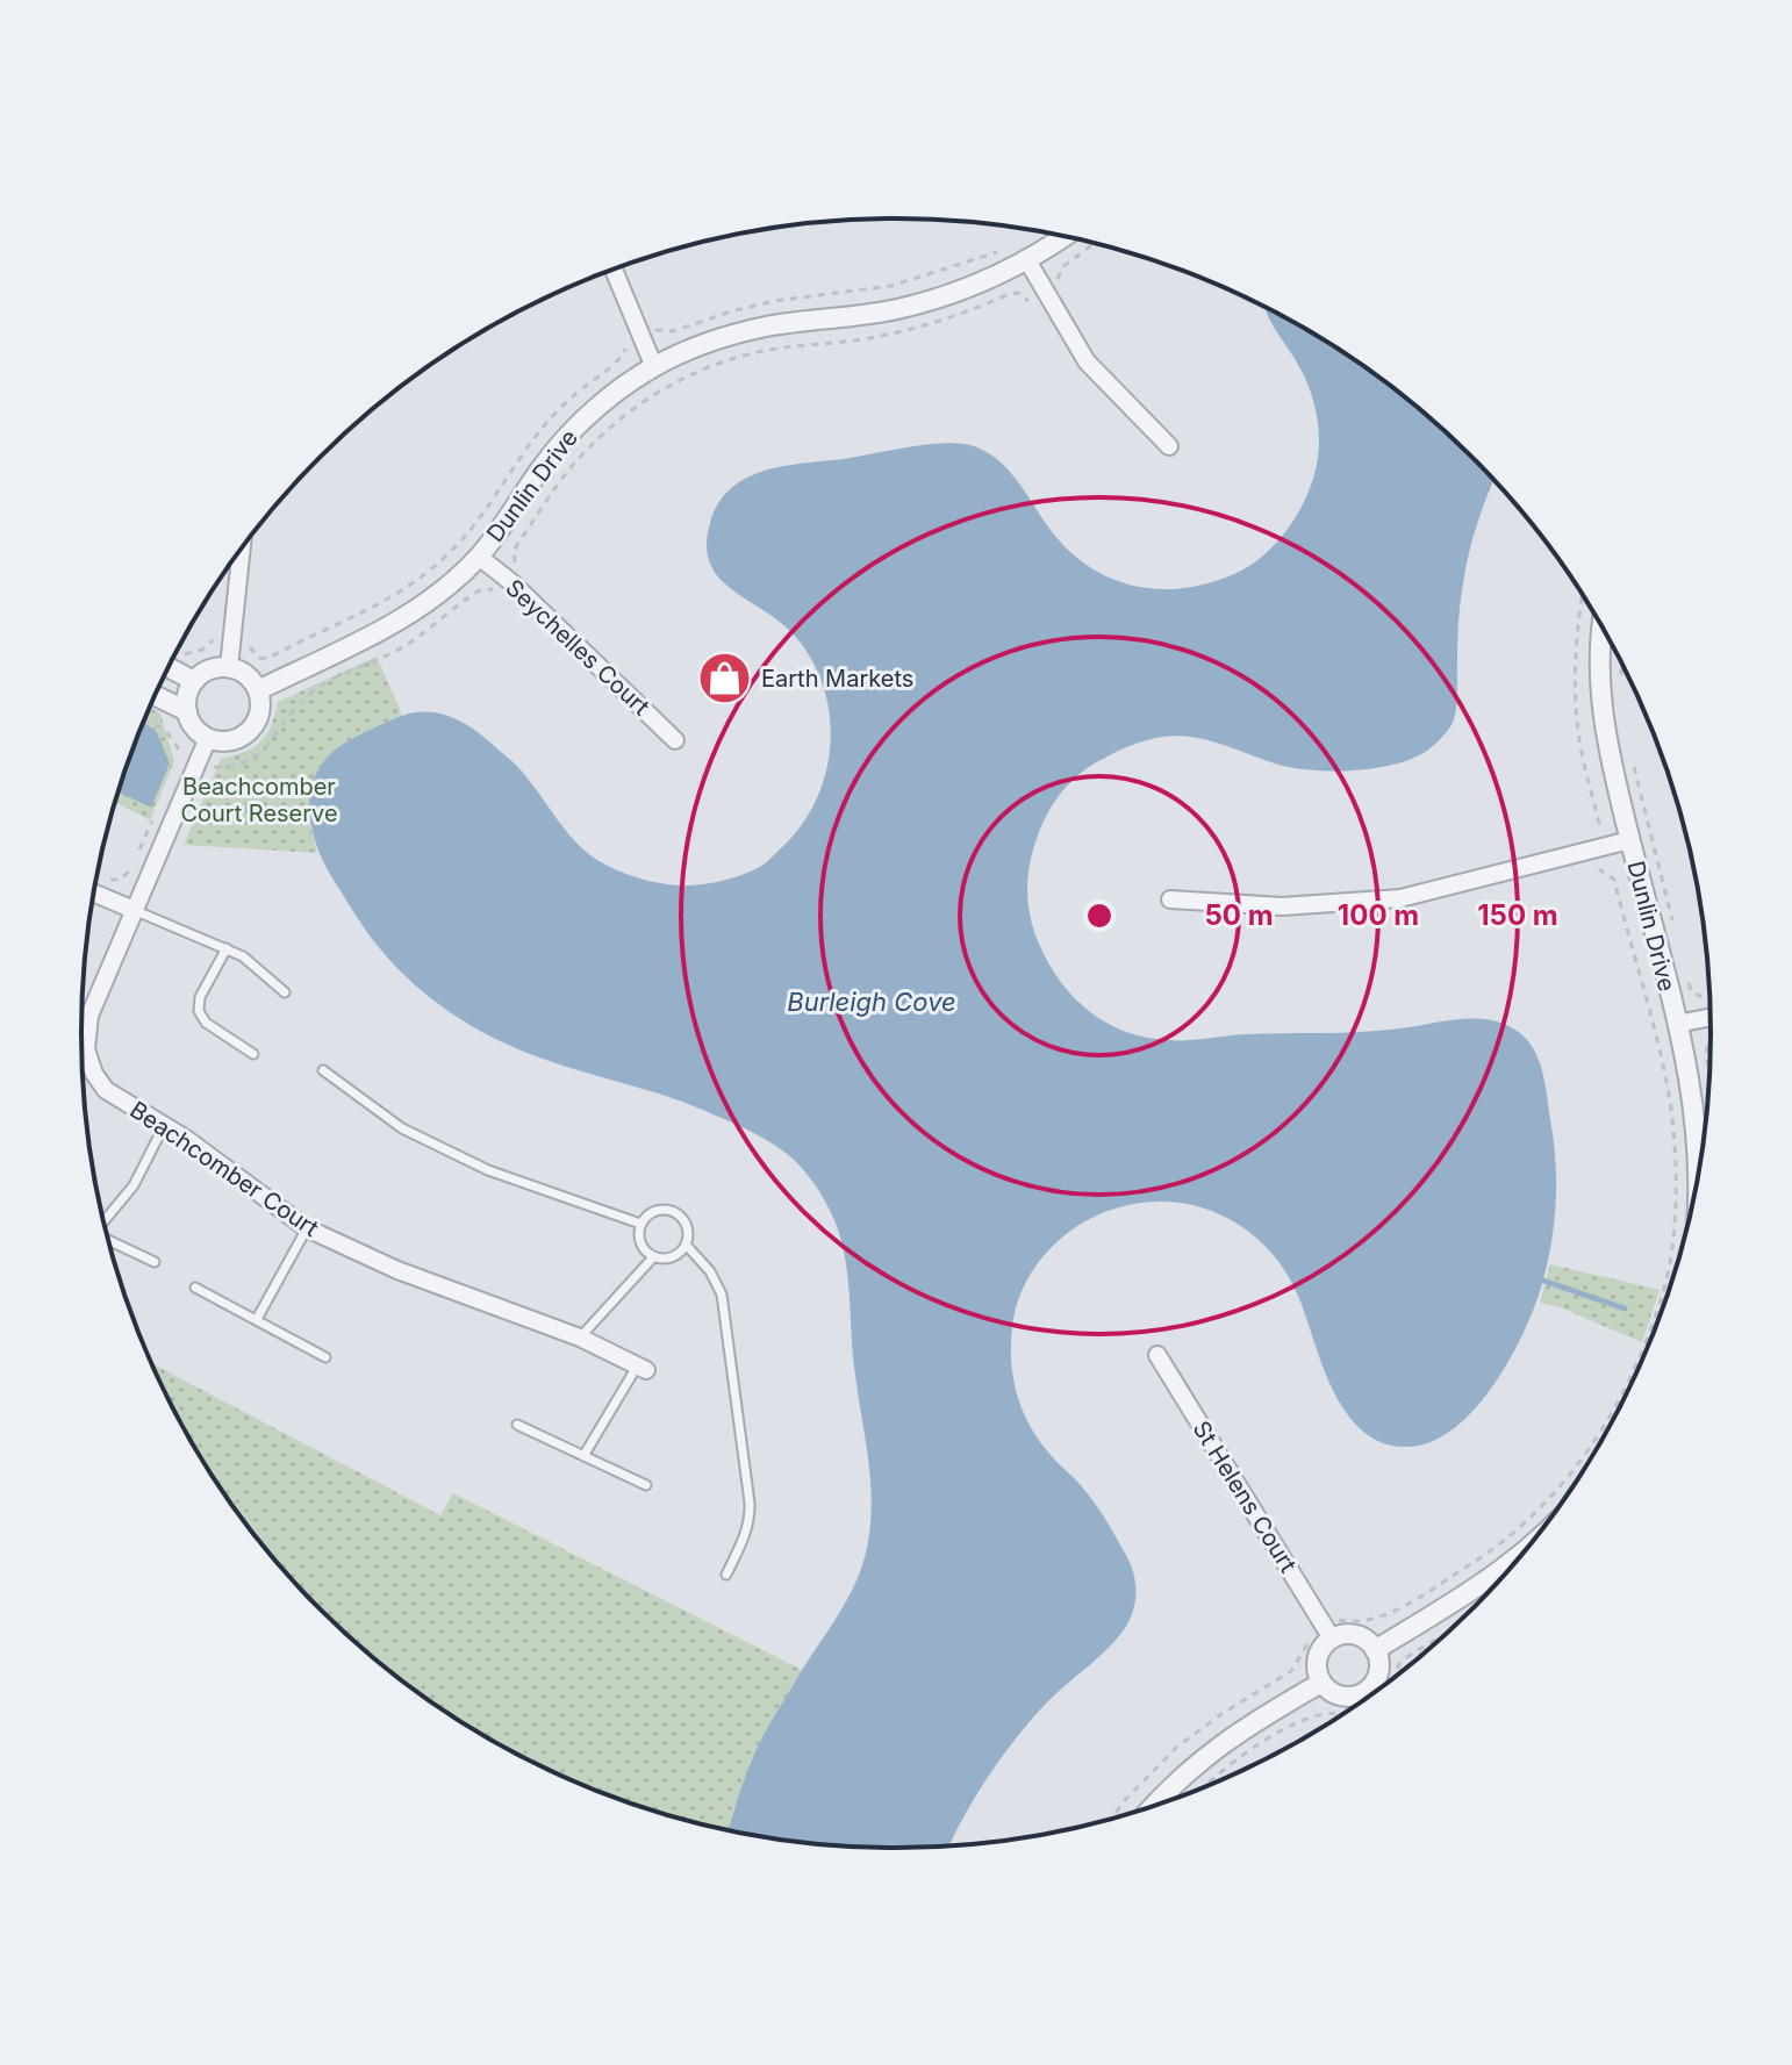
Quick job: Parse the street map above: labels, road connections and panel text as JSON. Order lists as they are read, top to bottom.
{
  "streets": {
    "street": [
      "Dunlin Drive",
      "Seychelles Court",
      "Beachcomber Court",
      "St Helens Court"
    ]
  },
  "crossings": [
    ["Dunlin Drive", "Seychelles Court"]
  ],
  "water": ["Burleigh Cove"],
  "parks": ["Beachcomber Court Reserve"],
  "places": {
    "shop": ["Earth Markets"]
  },
  "rings": ["50 m", "100 m", "150 m"]
}
